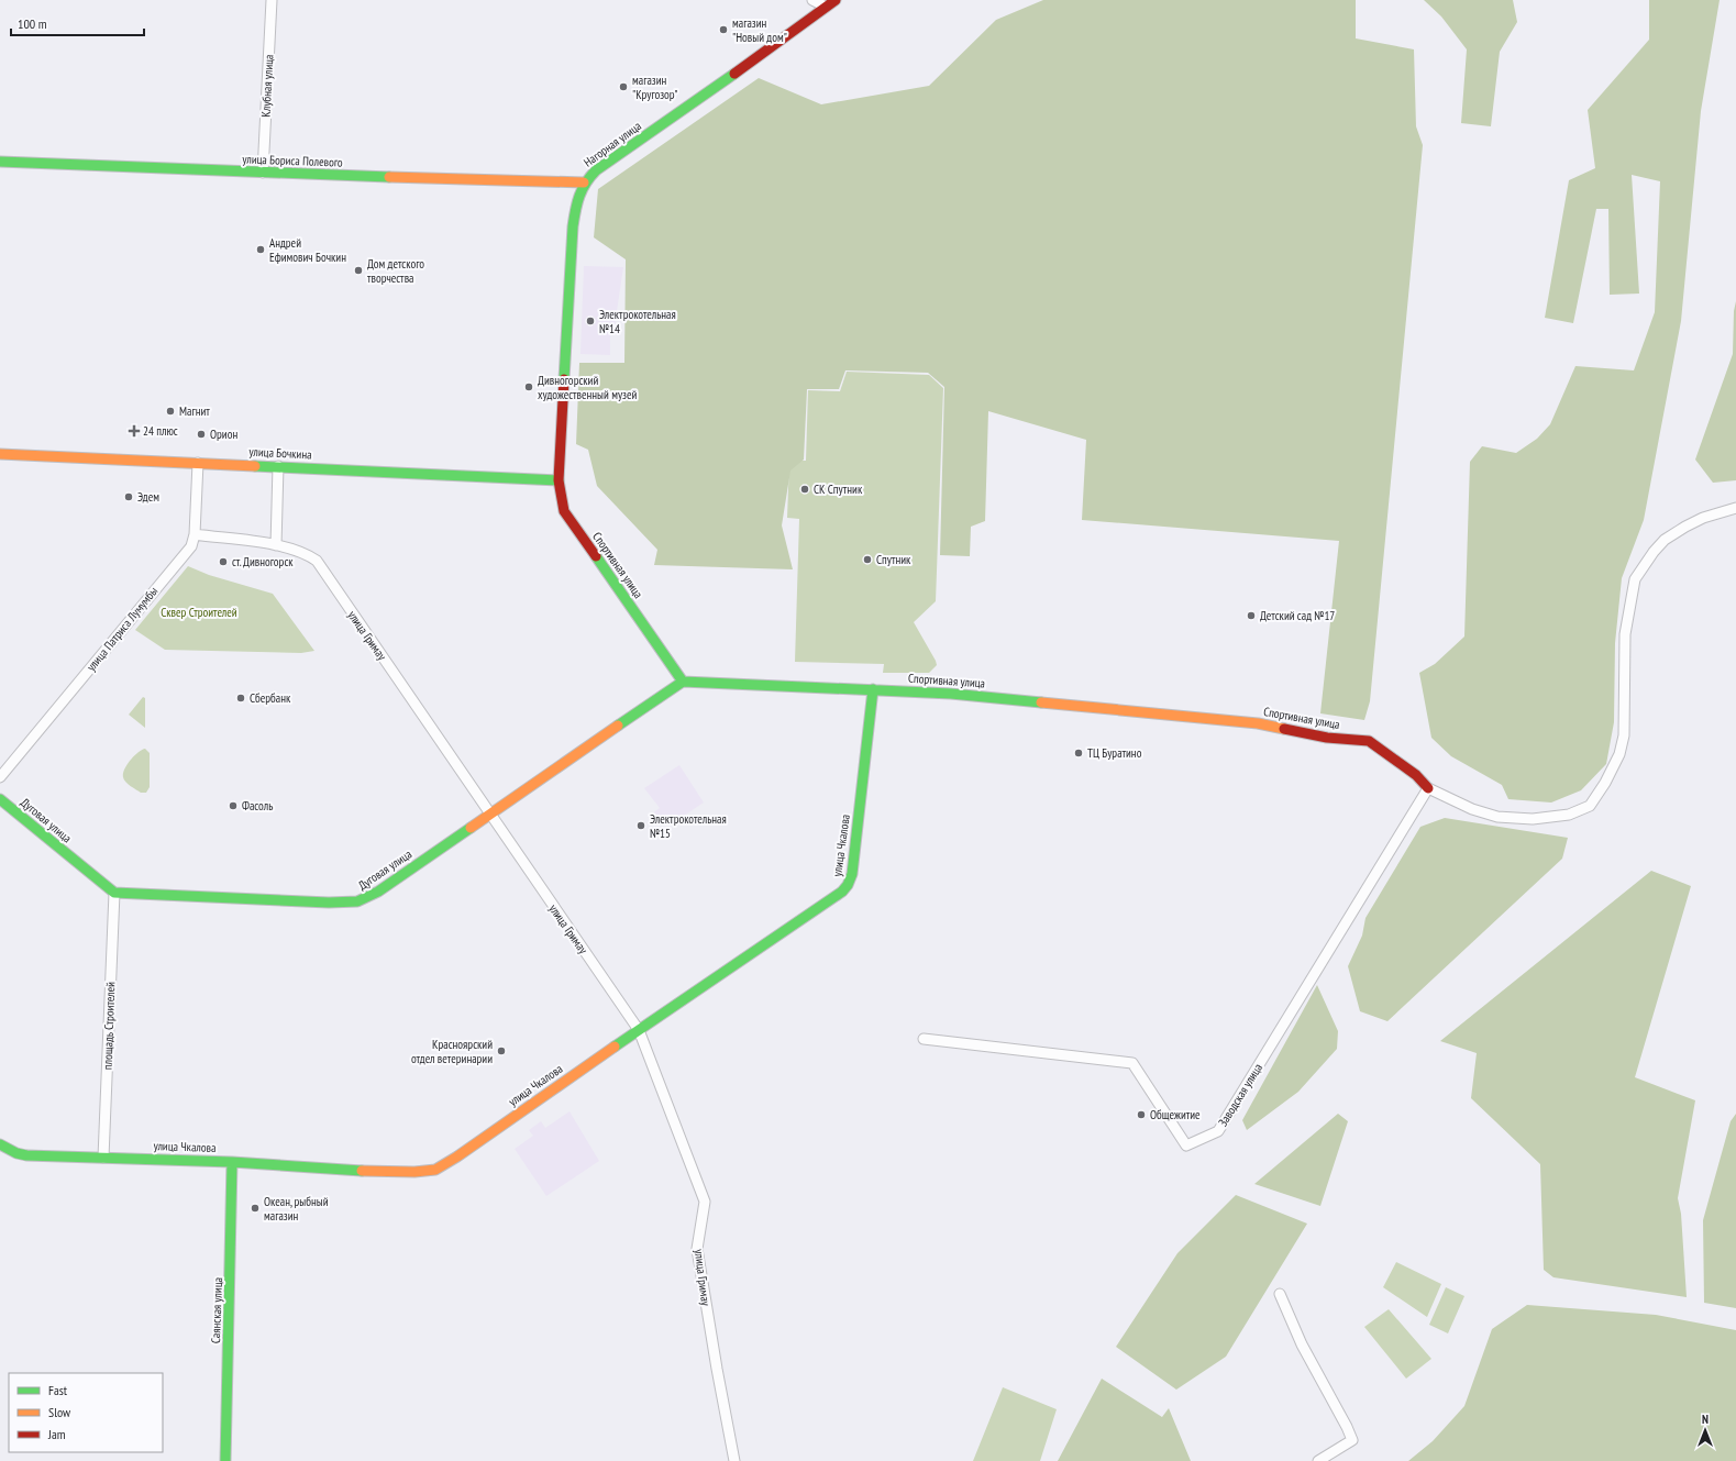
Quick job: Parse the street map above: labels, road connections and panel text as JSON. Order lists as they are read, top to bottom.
{
  "streets": {
    "main road": [
      "Нагорная улица",
      "улица Бориса Полевого",
      "улица Бочкина",
      "Спортивная улица",
      "Дуговая улица",
      "улица Чкалова",
      "Саянская улица"
    ],
    "street": [
      "Клубная улица",
      "улица Патриса Лумумбы",
      "улица Гримау",
      "площадь Строителей",
      "Заводская улица"
    ]
  },
  "crossings": [
    ["Клубная улица", "улица Бориса Полевого"],
    ["Нагорная улица", "улица Бориса Полевого"],
    ["Нагорная улица", "улица Бочкина"],
    ["Нагорная улица", "Спортивная улица"],
    ["улица Бочкина", "Спортивная улица"],
    ["улица Бочкина", "улица Патриса Лумумбы"],
    ["Спортивная улица", "Дуговая улица"],
    ["Спортивная улица", "улица Чкалова"],
    ["Спортивная улица", "Заводская улица"],
    ["улица Патриса Лумумбы", "улица Гримау"],
    ["улица Гримау", "Дуговая улица"],
    ["улица Гримау", "улица Чкалова"],
    ["Дуговая улица", "площадь Строителей"],
    ["улица Чкалова", "площадь Строителей"],
    ["улица Чкалова", "Саянская улица"]
  ],
  "parks": ["Сквер Строителей"],
  "places": {
    "other": [
      "магазин \"Новый дом\"",
      "магазин \"Кругозор\"",
      "Андрей Ефимович Бочкин",
      "Дом детского творчества",
      "Электрокотельная №14",
      "Дивногорский художественный музей",
      "Магнит",
      "Орион",
      "СК Спутник",
      "Эдем",
      "Спутник",
      "ст. Дивногорск",
      "Детский сад №17",
      "Сбербанк",
      "ТЦ Буратино",
      "Фасоль",
      "Электрокотельная №15",
      "Красноярский отдел ветеринарии",
      "Общежитие",
      "Океан, рыбный магазин"
    ],
    "health": ["24 плюс"]
  },
  "legend": ["Fast", "Slow", "Jam"],
  "scale_bar": "100 m",
  "north": "top"
}
